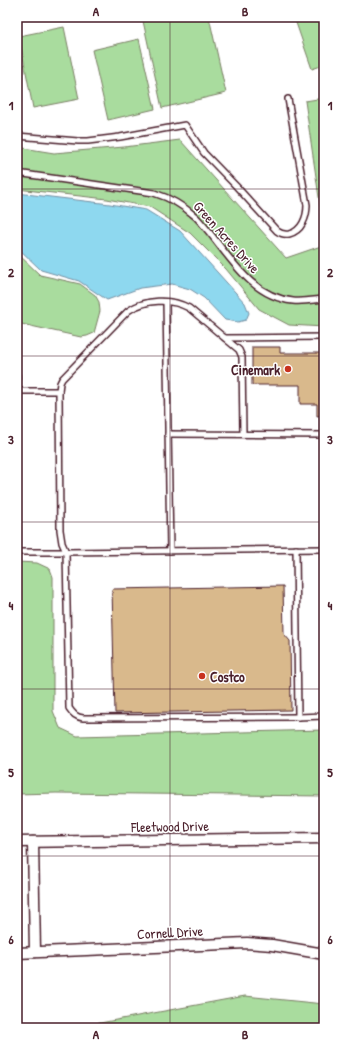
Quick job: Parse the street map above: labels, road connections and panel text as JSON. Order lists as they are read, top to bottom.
{
  "streets": {
    "street": ["Fleetwood Drive", "Cornell Drive"],
    "lane": ["Green Acres Drive"]
  },
  "places": ["Cinemark", "Costco"],
  "grid": {
    "columns": ["A", "B"],
    "rows": [
      "1",
      "2",
      "3",
      "4",
      "5",
      "6"
    ]
  }
}
